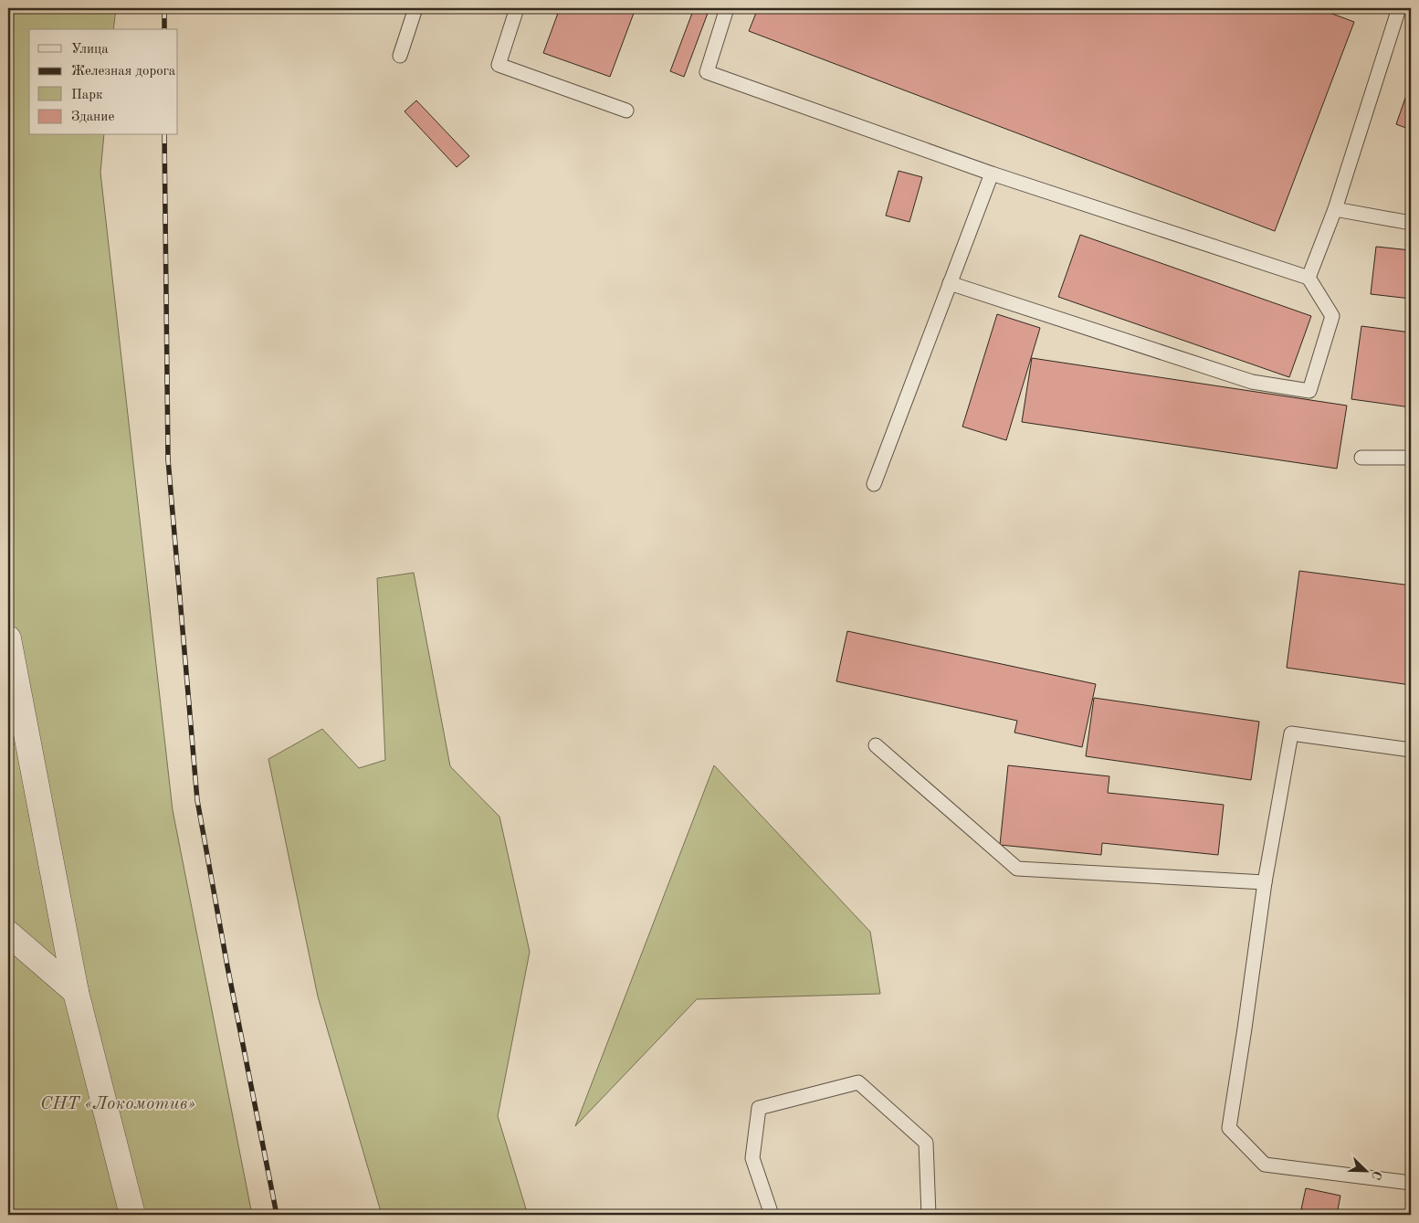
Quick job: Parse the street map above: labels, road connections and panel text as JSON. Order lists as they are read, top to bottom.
{
  "parks": ["СНТ «Локомотив»"],
  "legend": [
    "Улица",
    "Железная дорога",
    "Парк",
    "Здание"
  ],
  "north": "bottom right"
}
